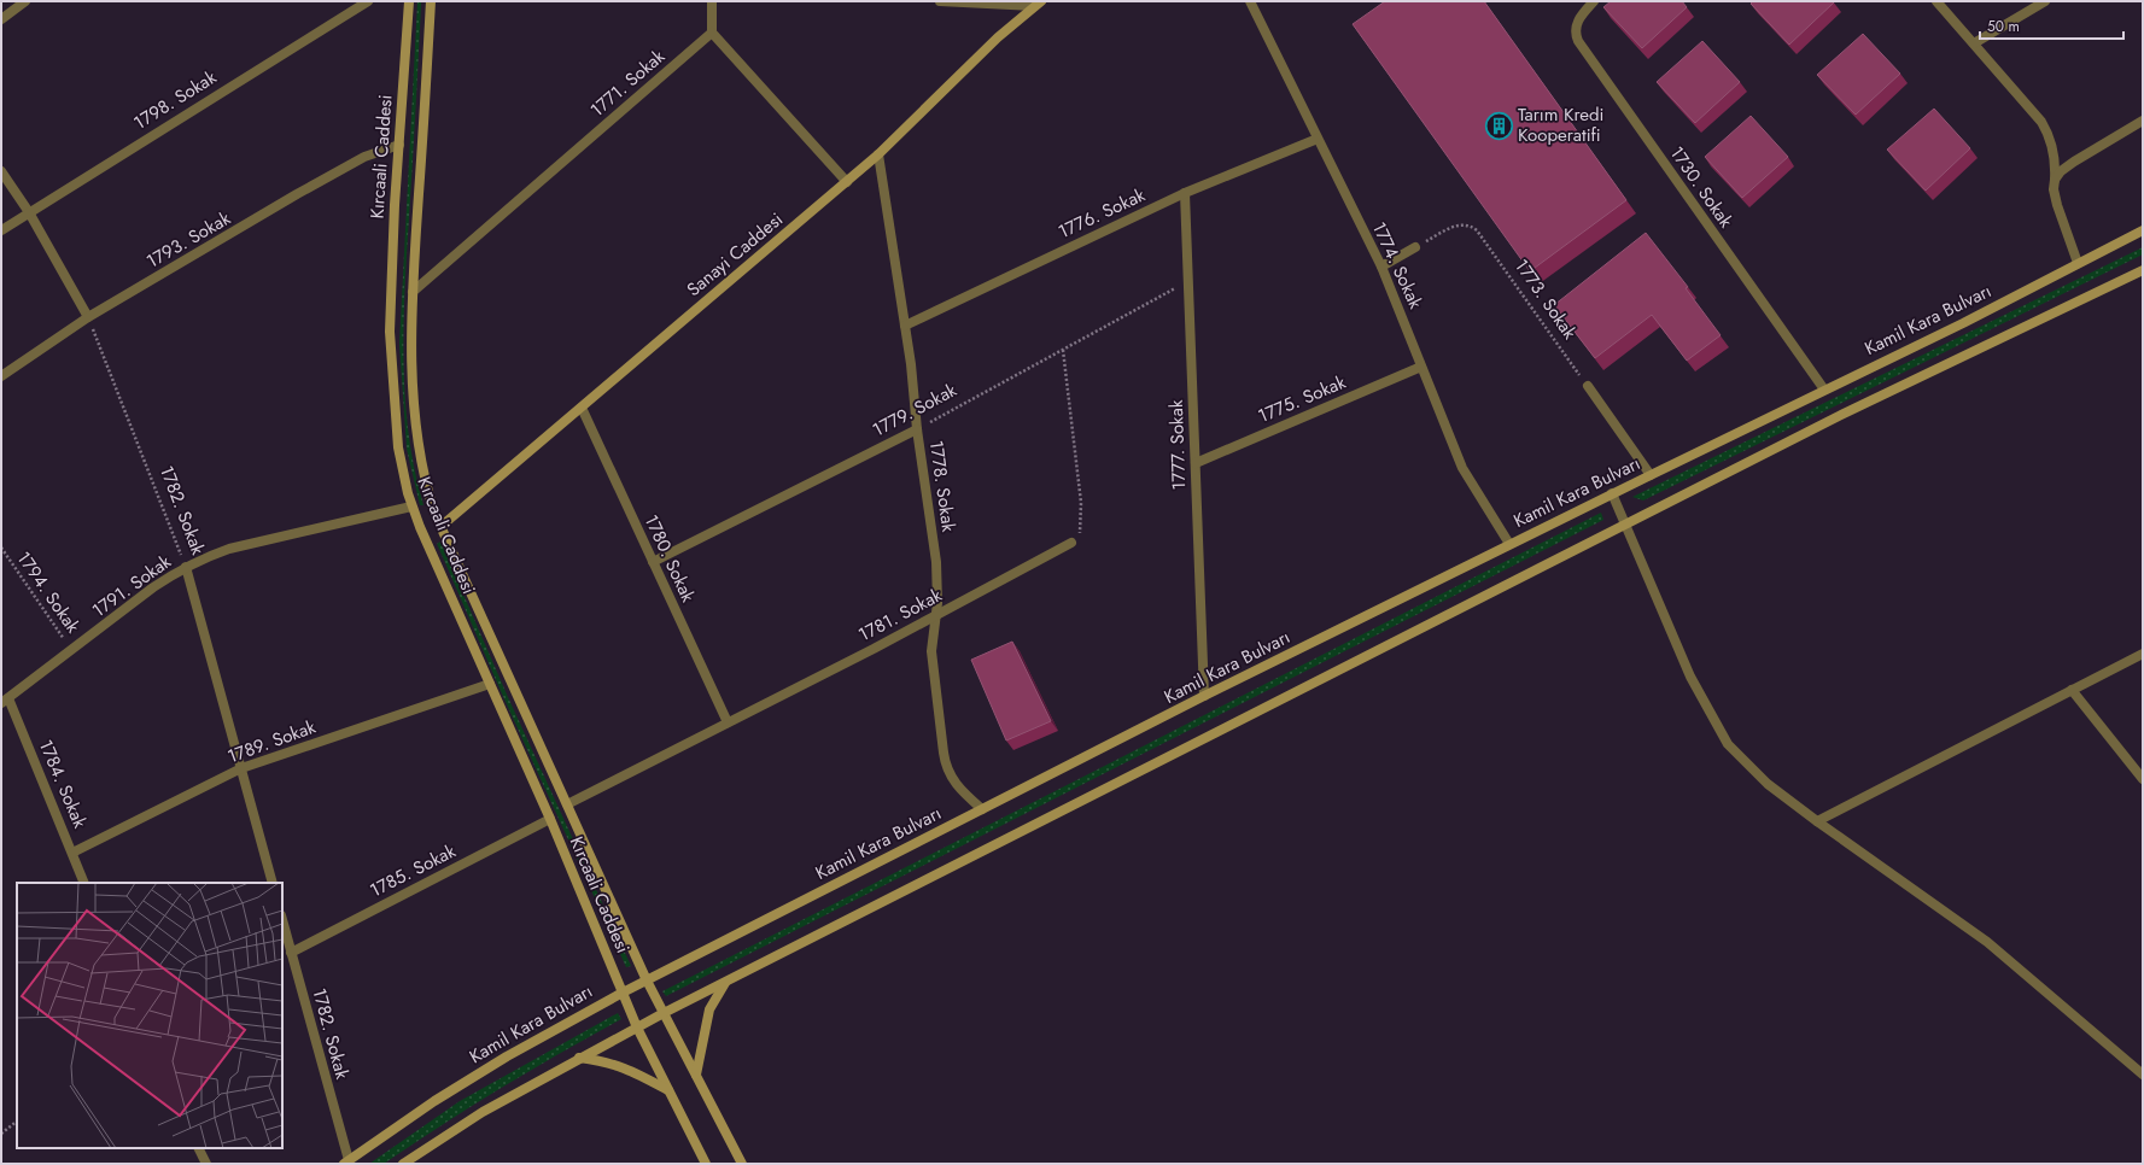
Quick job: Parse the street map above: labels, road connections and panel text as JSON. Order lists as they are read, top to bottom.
{
  "streets": {
    "main road": ["Kırcaali Caddesi", "Sanayi Caddesi", "Kamil Kara Bulvarı"],
    "street": [
      "1771. Sokak",
      "1798. Sokak",
      "1730. Sokak",
      "1776. Sokak",
      "1793. Sokak",
      "1774. Sokak",
      "1775. Sokak",
      "1779. Sokak",
      "1777. Sokak",
      "1778. Sokak",
      "1782. Sokak",
      "1780. Sokak",
      "1791. Sokak",
      "1781. Sokak",
      "1789. Sokak",
      "1784. Sokak",
      "1785. Sokak"
    ],
    "path": ["1773. Sokak", "1794. Sokak"]
  },
  "crossings": [
    ["1771. Sokak", "Kırcaali Caddesi"],
    ["Kırcaali Caddesi", "1793. Sokak"],
    ["Kırcaali Caddesi", "Sanayi Caddesi"],
    ["Kırcaali Caddesi", "Kamil Kara Bulvarı"],
    ["Kırcaali Caddesi", "1791. Sokak"],
    ["Kırcaali Caddesi", "1781. Sokak"],
    ["Kırcaali Caddesi", "1789. Sokak"],
    ["Kırcaali Caddesi", "1785. Sokak"],
    ["1730. Sokak", "Kamil Kara Bulvarı"],
    ["1776. Sokak", "1774. Sokak"],
    ["1776. Sokak", "1777. Sokak"],
    ["1776. Sokak", "1778. Sokak"],
    ["1793. Sokak", "1782. Sokak"],
    ["Sanayi Caddesi", "1778. Sokak"],
    ["Sanayi Caddesi", "1780. Sokak"],
    ["1774. Sokak", "Kamil Kara Bulvarı"],
    ["1774. Sokak", "1775. Sokak"],
    ["Kamil Kara Bulvarı", "1777. Sokak"],
    ["Kamil Kara Bulvarı", "1778. Sokak"],
    ["Kamil Kara Bulvarı", "1782. Sokak"],
    ["1775. Sokak", "1777. Sokak"],
    ["1779. Sokak", "1777. Sokak"],
    ["1779. Sokak", "1778. Sokak"],
    ["1779. Sokak", "1780. Sokak"],
    ["1778. Sokak", "1781. Sokak"],
    ["1782. Sokak", "1791. Sokak"],
    ["1782. Sokak", "1789. Sokak"],
    ["1782. Sokak", "1785. Sokak"],
    ["1780. Sokak", "1781. Sokak"],
    ["1791. Sokak", "1794. Sokak"],
    ["1791. Sokak", "1784. Sokak"],
    ["1789. Sokak", "1784. Sokak"]
  ],
  "places": {
    "building": ["Tarım Kredi Kooperatifi"]
  },
  "scale_bar": "50 m"
}
